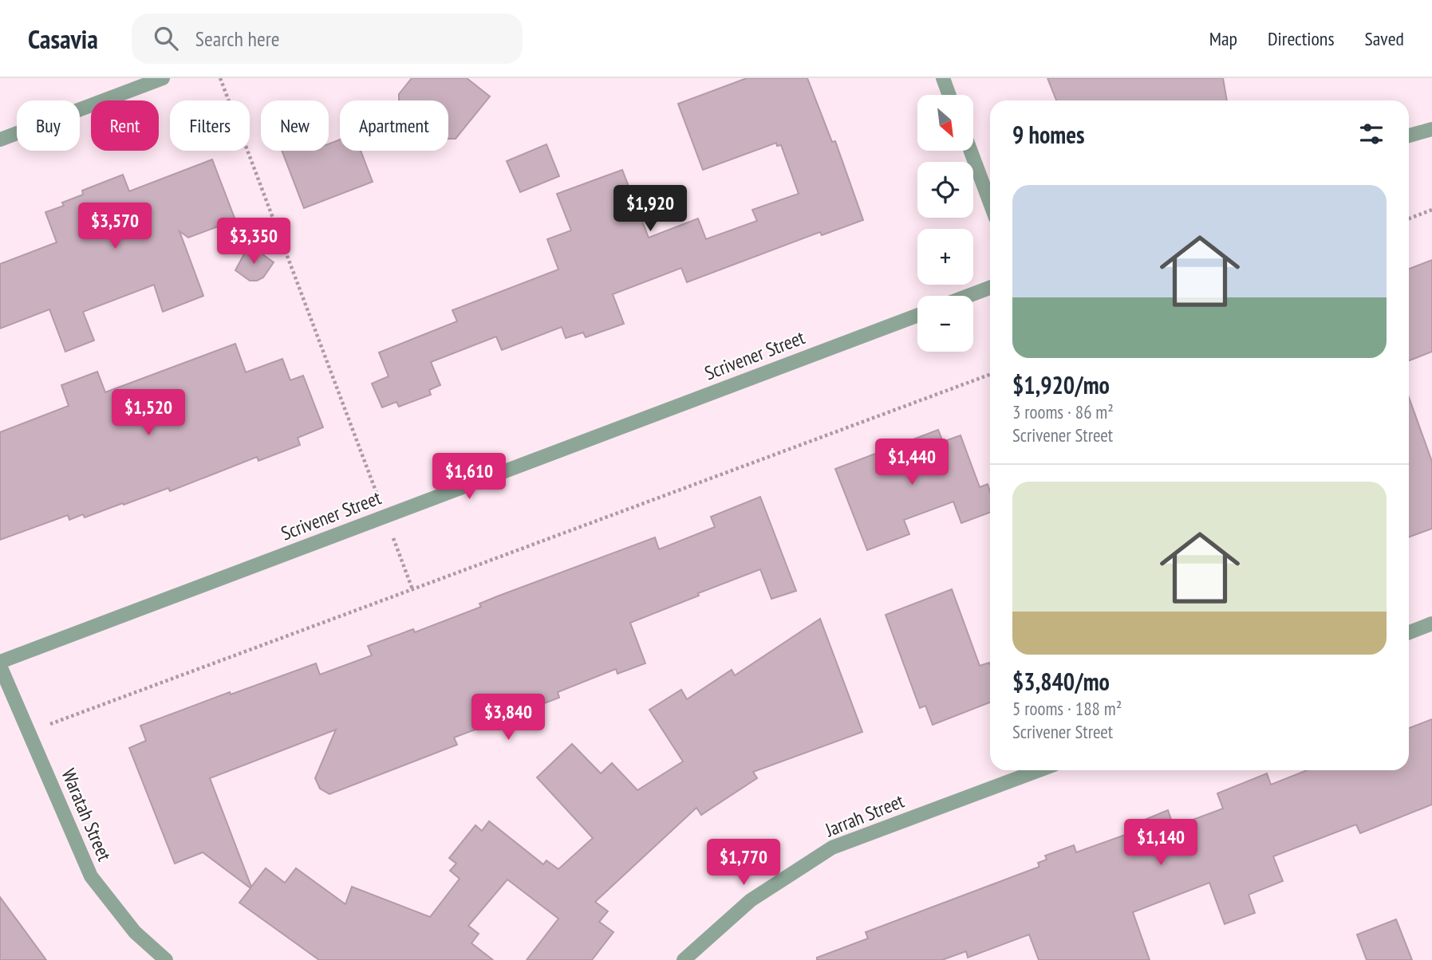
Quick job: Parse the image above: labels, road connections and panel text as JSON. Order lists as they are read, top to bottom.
{
  "streets": {
    "street": ["Scrivener Street", "Waratah Street", "Jarrah Street"]
  },
  "north": "bottom right",
  "page": {
    "header": "Casavia",
    "search": "Search here",
    "nav": ["Map", "Directions", "Saved"],
    "map_buttons": ["+", "−"],
    "chip": [
      "Buy",
      "Rent",
      "Filters",
      "New",
      "Apartment"
    ],
    "heading": "9 homes",
    "list": [
      {
        "name": "$1,920/mo",
        "note": "3 rooms · 86 m² · Scrivener Street"
      },
      {
        "name": "$3,840/mo",
        "note": "5 rooms · 188 m² · Scrivener Street"
      }
    ],
    "price": [
      "$1,920",
      "$3,570",
      "$3,350",
      "$1,520",
      "$1,440",
      "$1,610",
      "$3,840",
      "$1,140",
      "$1,770"
    ]
  }
}
